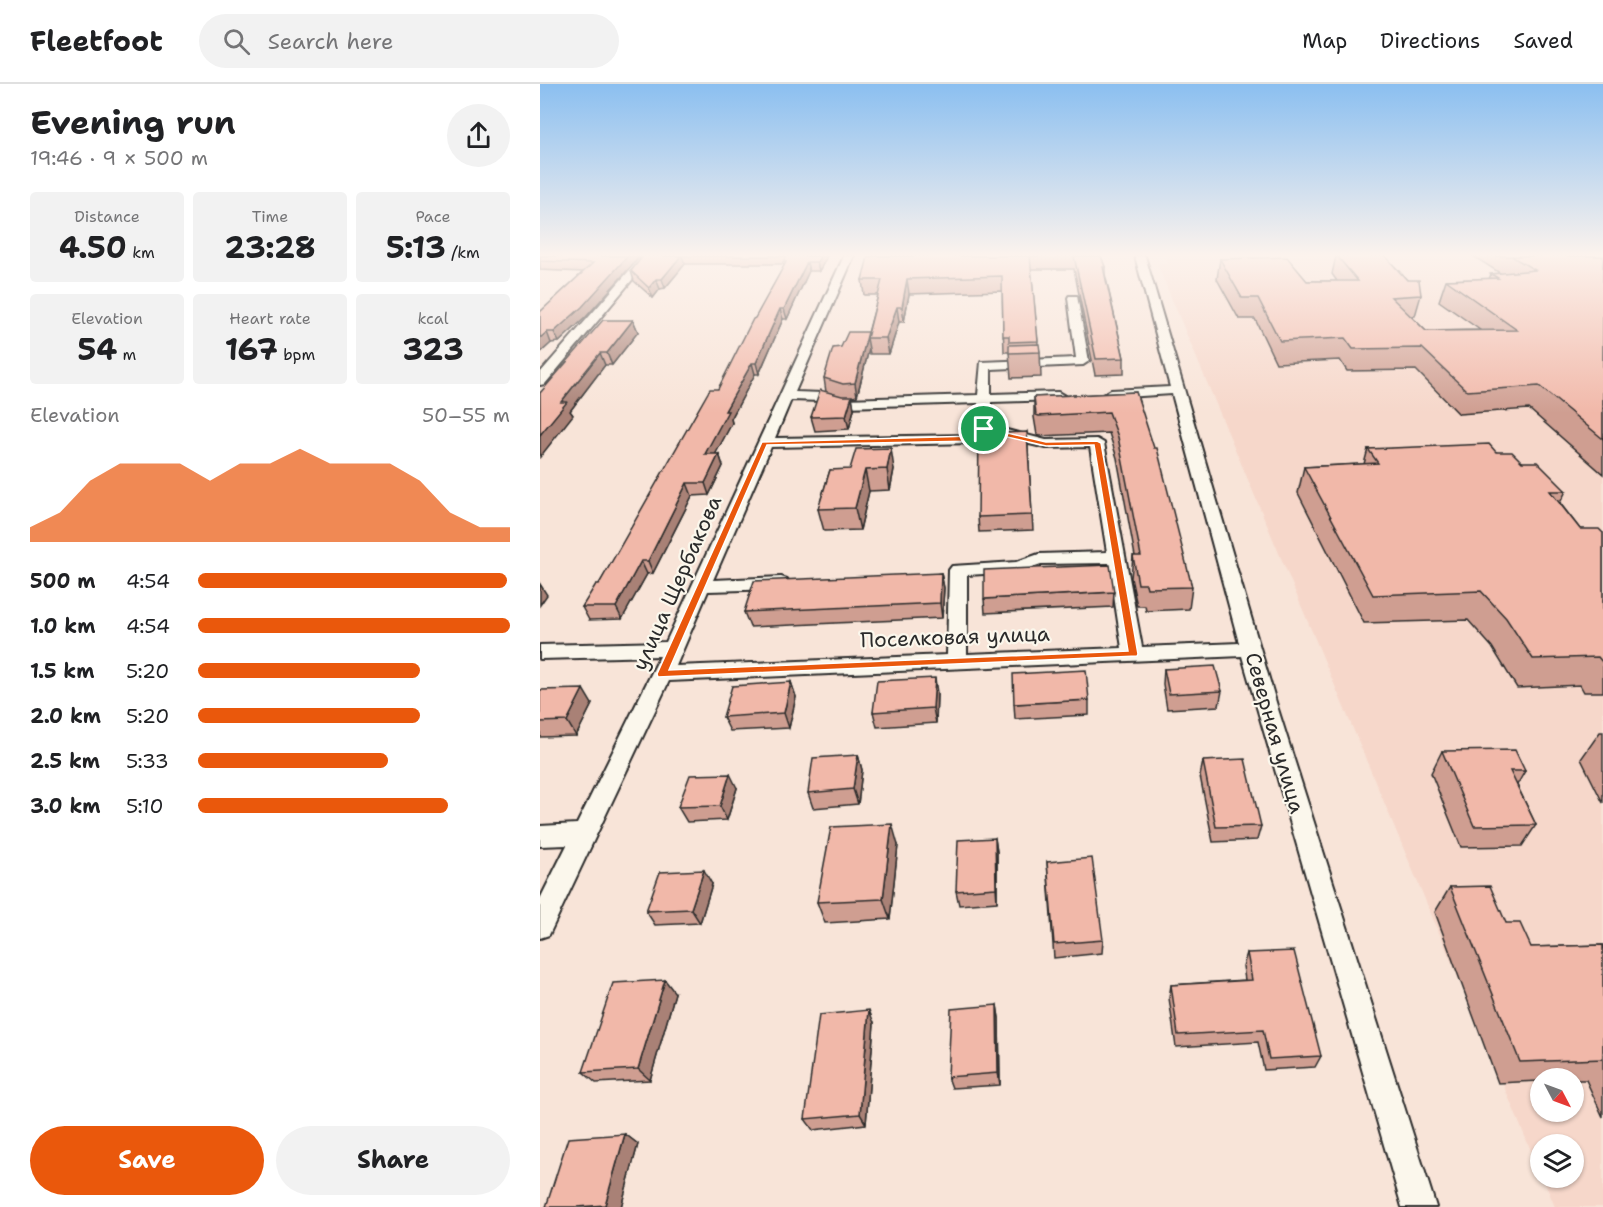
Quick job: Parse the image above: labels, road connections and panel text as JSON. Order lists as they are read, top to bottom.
{
  "streets": {
    "street": ["улица Щербакова", "Поселковая улица", "Северная улица"]
  },
  "crossings": [
    ["улица Щербакова", "Поселковая улица"],
    ["Поселковая улица", "Северная улица"]
  ],
  "north": "bottom right",
  "page": {
    "header": "Fleetfoot",
    "search": "Search here",
    "nav": ["Map", "Directions", "Saved"],
    "heading": ["Evening run", "19:46 · 9 × 500 m"],
    "stats": [
      ["Distance", "4.50 km"],
      ["Time", "23:28"],
      ["Pace", "5:13 /km"],
      ["Elevation", "54 m"],
      ["Heart rate", "167 bpm"],
      ["kcal", "323"]
    ],
    "chart": ["Elevation", "50–55 m"],
    "list": [
      {
        "name": "500 m",
        "note": "4:54"
      },
      {
        "name": "1.0 km",
        "note": "4:54"
      },
      {
        "name": "1.5 km",
        "note": "5:20"
      },
      {
        "name": "2.0 km",
        "note": "5:20"
      },
      {
        "name": "2.5 km",
        "note": "5:33"
      },
      {
        "name": "3.0 km",
        "note": "5:10"
      }
    ],
    "buttons": ["Save", "Share"]
  }
}
